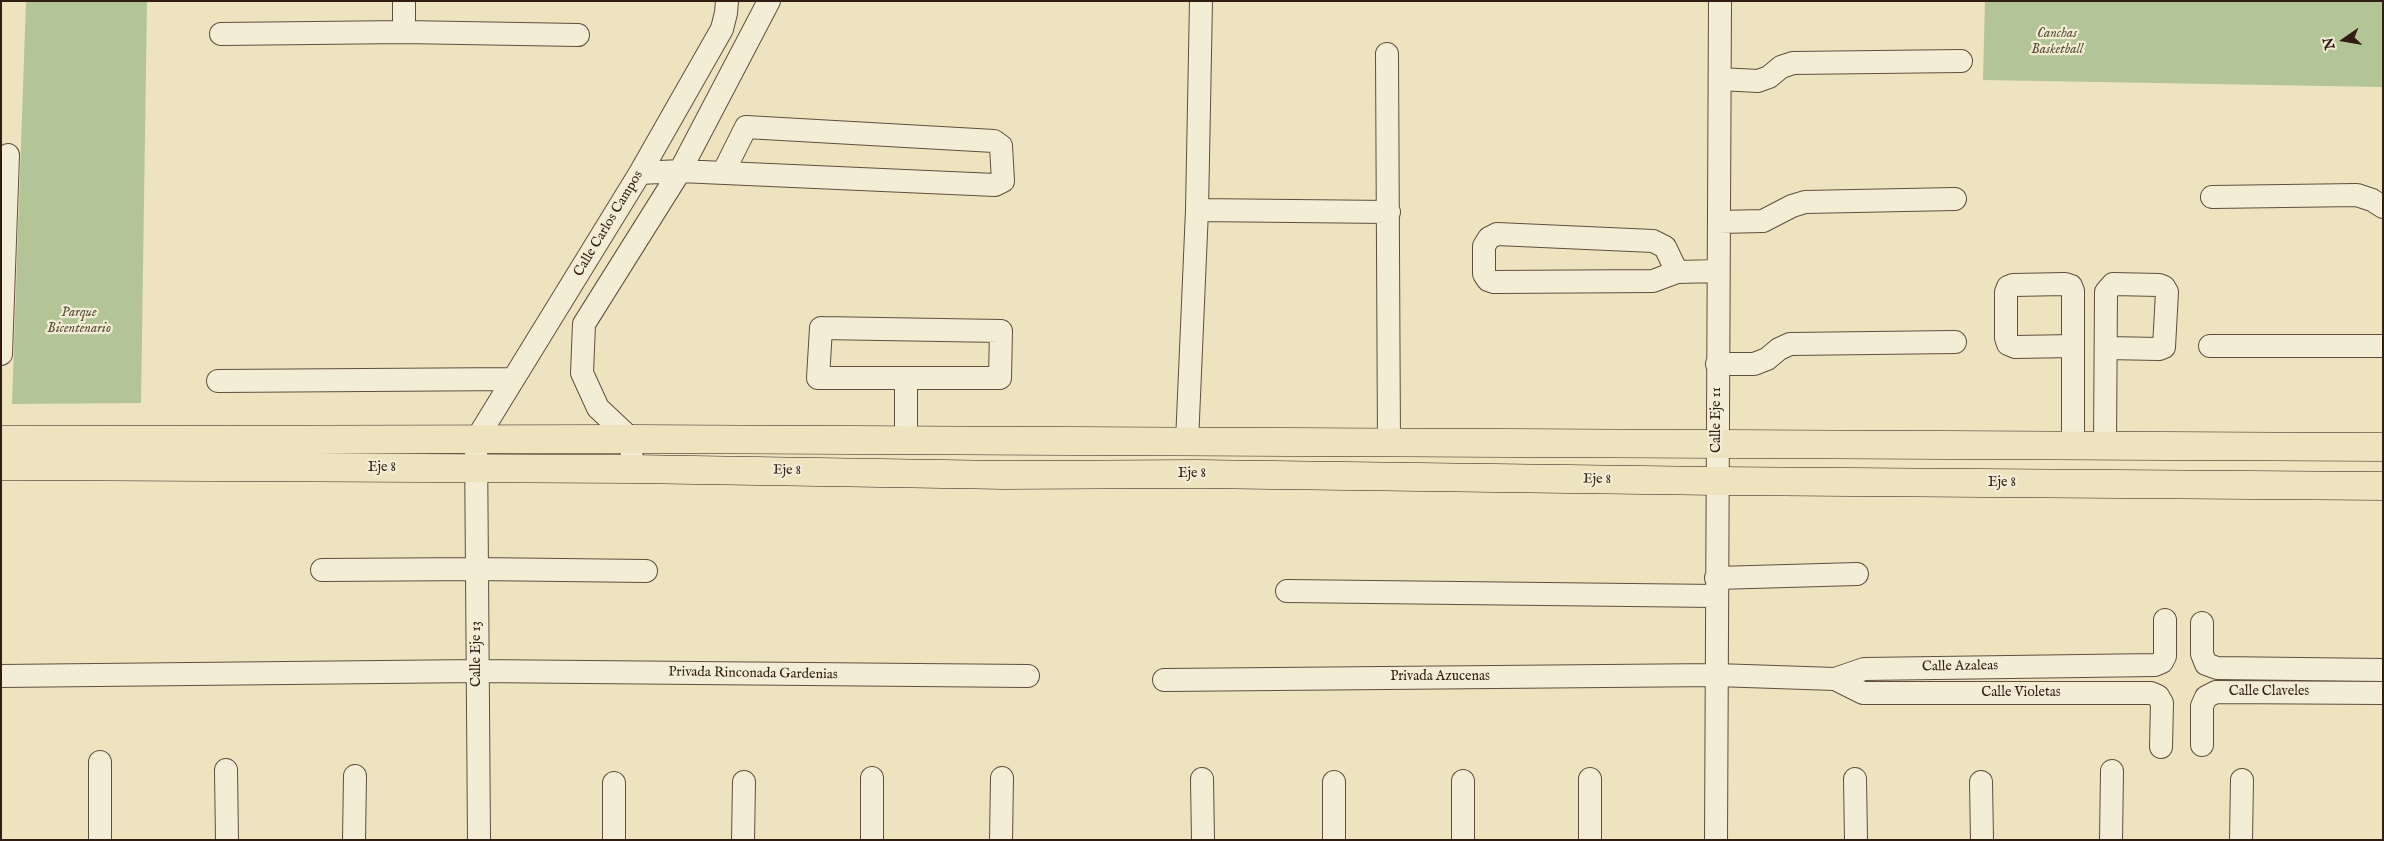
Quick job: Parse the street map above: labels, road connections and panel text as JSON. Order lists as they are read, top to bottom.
{
  "streets": {
    "main road": ["Eje 8"],
    "street": [
      "Calle Carlos Campos",
      "Calle Eje 11",
      "Calle Eje 13",
      "Calle Azaleas",
      "Privada Rinconada Gardenias",
      "Privada Azucenas",
      "Calle Claveles",
      "Calle Violetas"
    ]
  },
  "crossings": [
    ["Calle Carlos Campos", "Eje 8"],
    ["Calle Carlos Campos", "Calle Eje 13"],
    ["Calle Eje 11", "Eje 8"],
    ["Calle Eje 11", "Calle Azaleas"],
    ["Calle Eje 11", "Privada Azucenas"],
    ["Eje 8", "Calle Eje 13"],
    ["Calle Eje 13", "Privada Rinconada Gardenias"],
    ["Calle Azaleas", "Privada Azucenas"],
    ["Calle Azaleas", "Calle Violetas"]
  ],
  "parks": ["Canchas Basketball", "Parque Bicentenario"],
  "north": "left"
}
